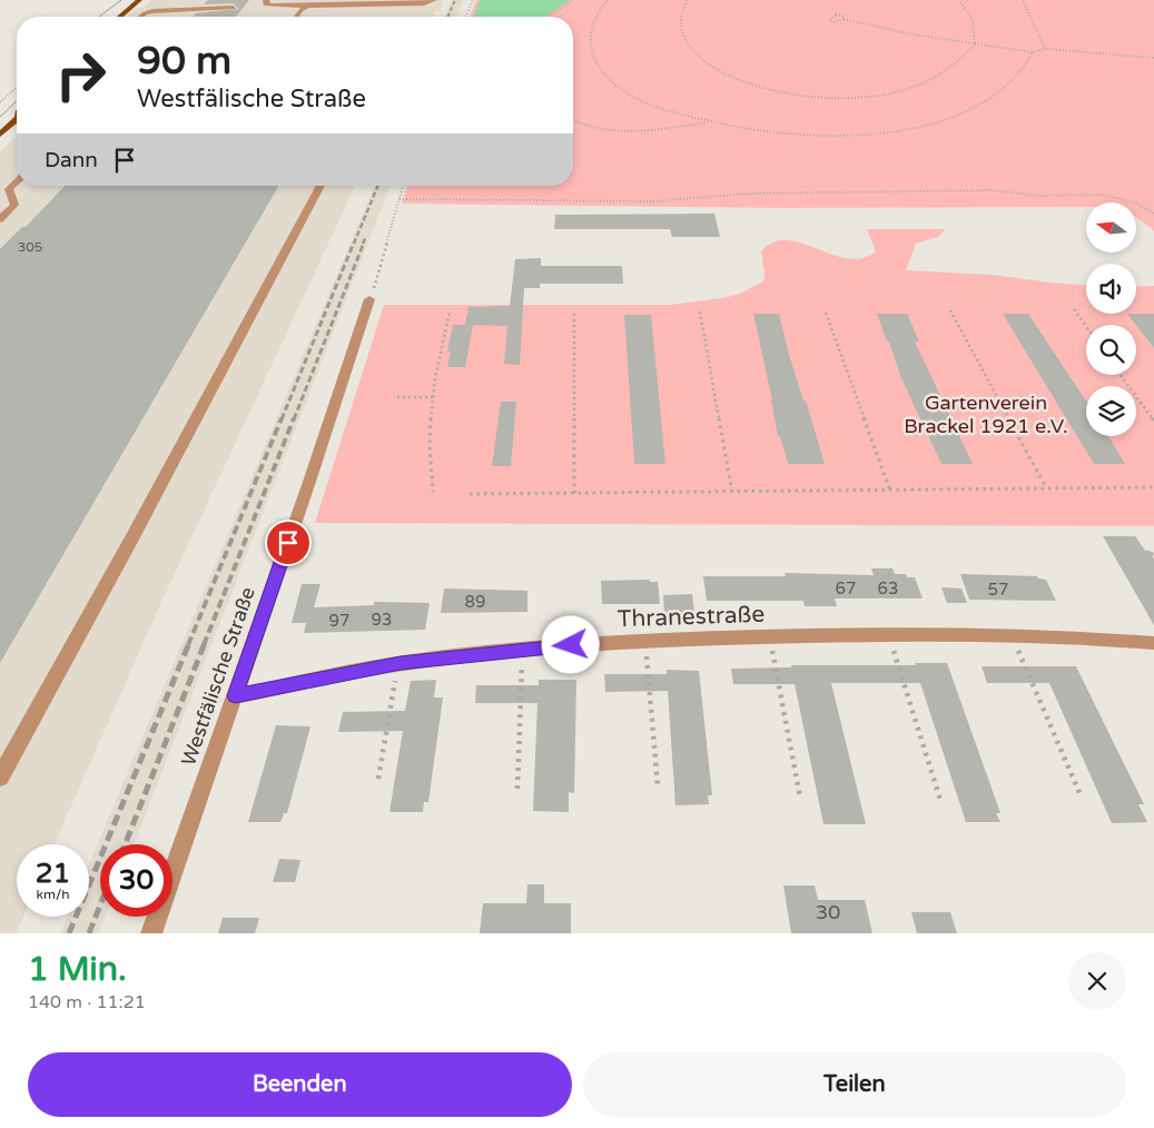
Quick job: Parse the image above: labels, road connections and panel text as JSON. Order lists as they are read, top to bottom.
{
  "streets": {
    "street": ["Thranestraße", "Westfälische Straße"]
  },
  "crossings": [
    ["Thranestraße", "Westfälische Straße"]
  ],
  "parks": ["Gartenverein Brackel 1921 e.V."],
  "house_numbers": [
    "305",
    "67",
    "63",
    "57",
    "89",
    "93",
    "97",
    "30"
  ],
  "north": "left",
  "page": {
    "turn": ["90 m", "Westfälische Straße"],
    "then": "Dann",
    "speed": "21 km/h",
    "limit": "30",
    "heading": ["1 Min.", "140 m · 11:21"],
    "buttons": ["Beenden", "Teilen"]
  }
}
